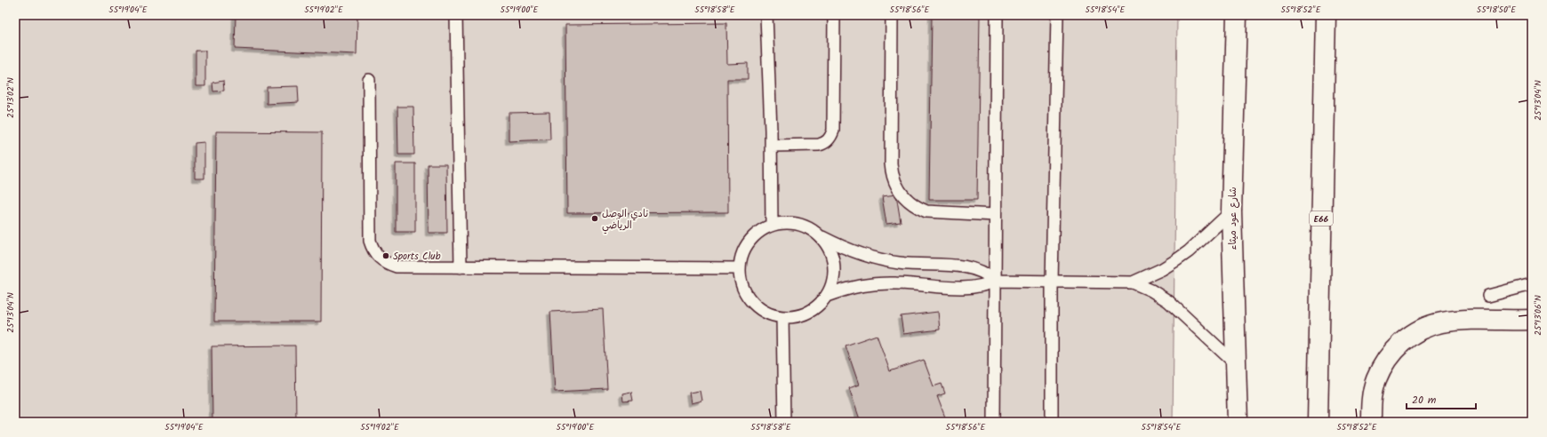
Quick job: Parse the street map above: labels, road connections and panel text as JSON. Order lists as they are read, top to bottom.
{
  "streets": {
    "main road": ["شارع عود ميثاء", "E66"]
  },
  "places": ["نادي الوصل الرياضي", "Sports Club"],
  "scale_bar": "20 m",
  "coordinates": [
    "55°19'04\"E",
    "55°19'02\"E",
    "55°19'00\"E",
    "55°18'58\"E",
    "55°18'56\"E",
    "55°18'54\"E",
    "55°18'52\"E",
    "55°18'50\"E",
    "25°13'02\"N",
    "25°13'04\"N",
    "25°13'06\"N"
  ]
}
